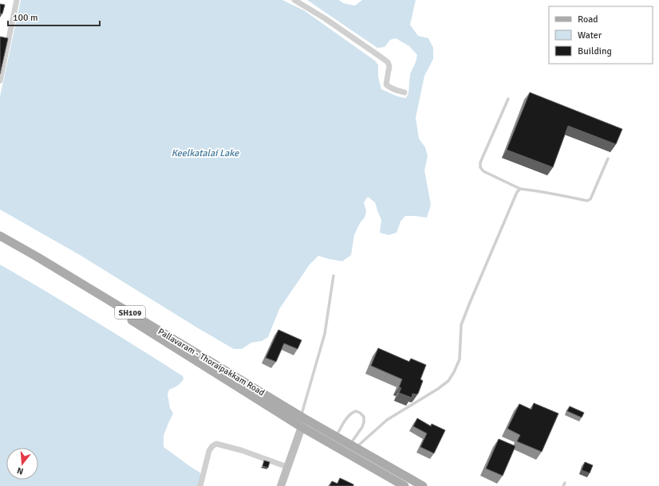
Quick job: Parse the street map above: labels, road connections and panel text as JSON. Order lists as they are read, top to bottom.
{
  "streets": {
    "main road": ["SH109", "Pallavaram - Thoraipakkam Road"]
  },
  "water": ["Keelkatalai Lake"],
  "legend": ["Road", "Water", "Building"],
  "scale_bar": "100 m",
  "north": "bottom"
}
